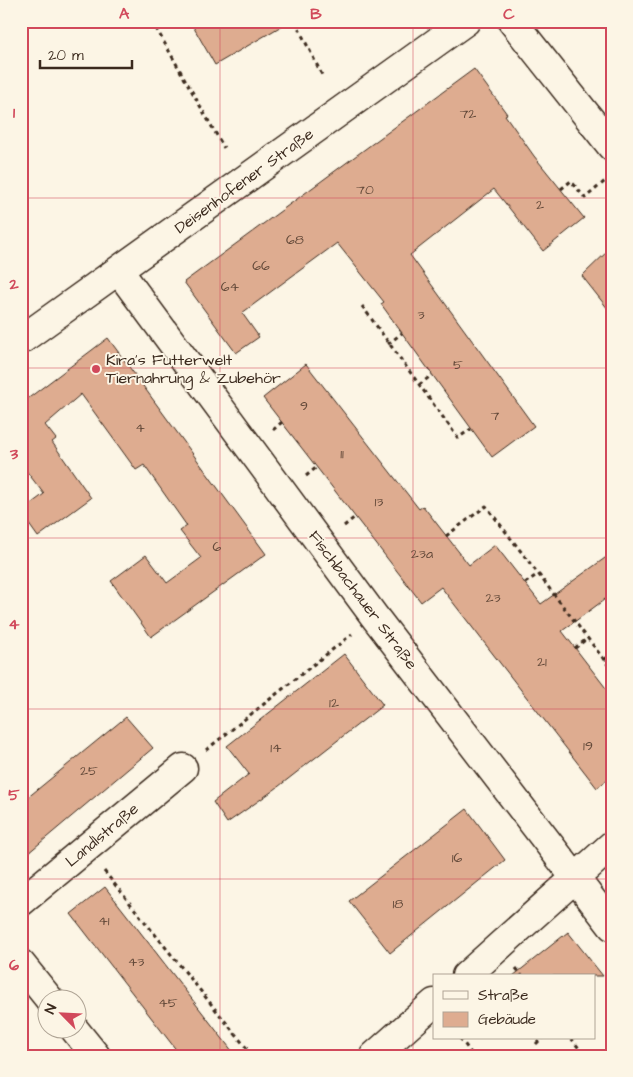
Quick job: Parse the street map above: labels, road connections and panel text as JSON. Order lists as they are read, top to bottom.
{
  "streets": {
    "street": ["Deisenhofener Straße", "Fischbachauer Straße", "Landlstraße"]
  },
  "crossings": [
    ["Deisenhofener Straße", "Fischbachauer Straße"]
  ],
  "places": ["Kira's Futterwelt Tiernahrung & Zubehör"],
  "house_numbers": [
    "72",
    "70",
    "2",
    "68",
    "66",
    "64",
    "3",
    "5",
    "9",
    "7",
    "4",
    "11",
    "13",
    "6",
    "23a",
    "23",
    "21",
    "12",
    "19",
    "14",
    "25",
    "16",
    "18",
    "41",
    "43",
    "45"
  ],
  "legend": ["Straße", "Gebäude"],
  "scale_bar": "20 m",
  "north": "top left",
  "grid": {
    "columns": ["A", "B", "C"],
    "rows": [
      "1",
      "2",
      "3",
      "4",
      "5",
      "6"
    ]
  }
}
